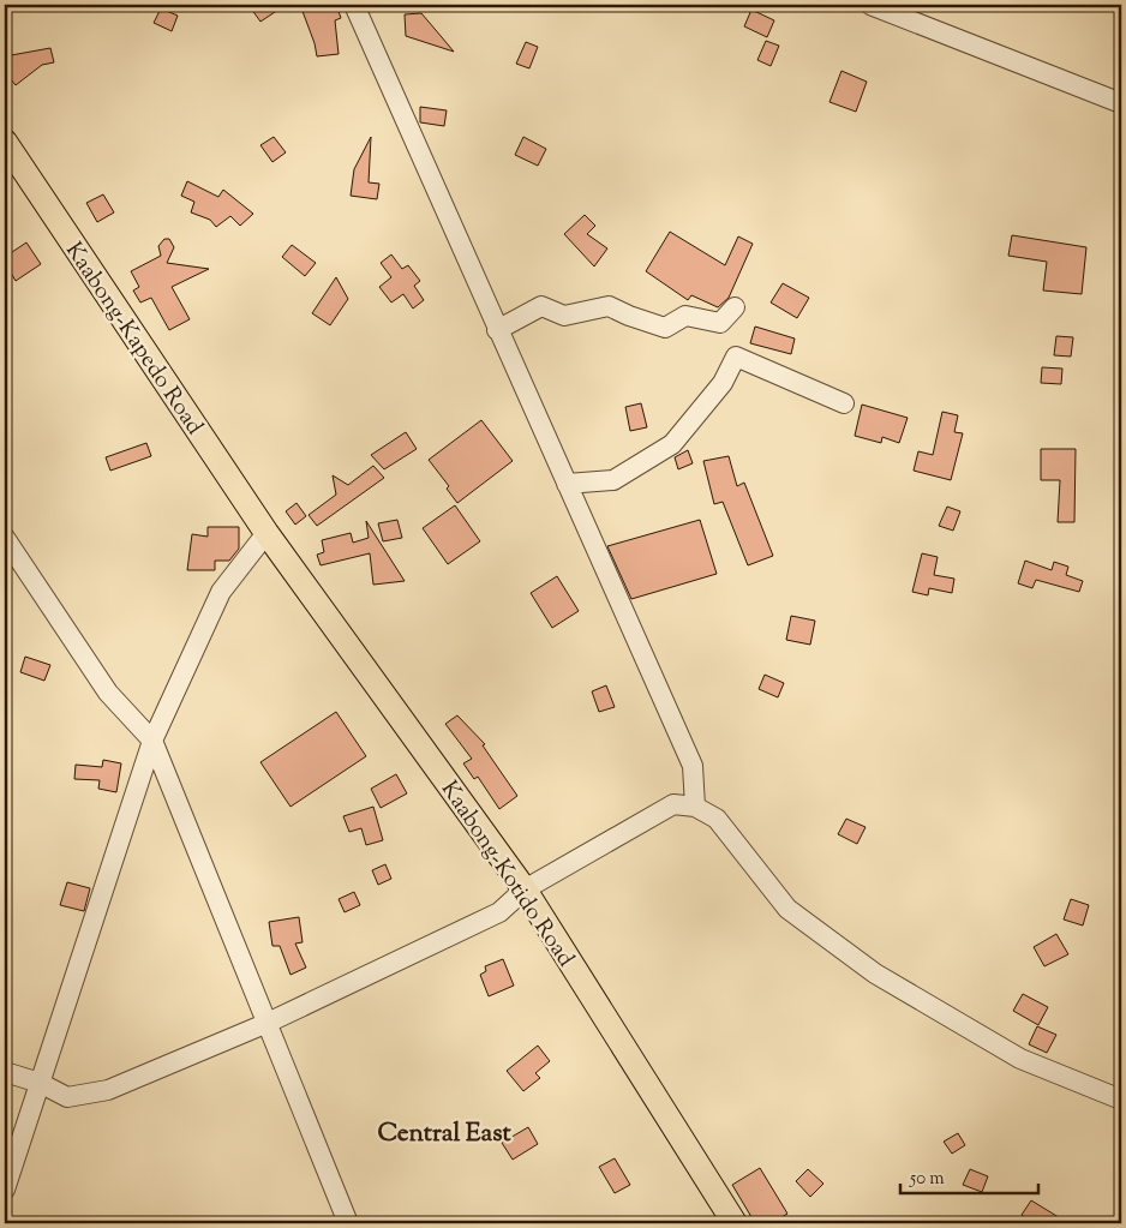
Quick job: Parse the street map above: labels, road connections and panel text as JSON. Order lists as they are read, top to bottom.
{
  "streets": {
    "main road": ["Kaabong-Kapedo Road", "Kaabong-Kotido Road"]
  },
  "crossings": [
    ["Kaabong-Kapedo Road", "Kaabong-Kotido Road"]
  ],
  "districts": ["Central East"],
  "scale_bar": "50 m"
}
